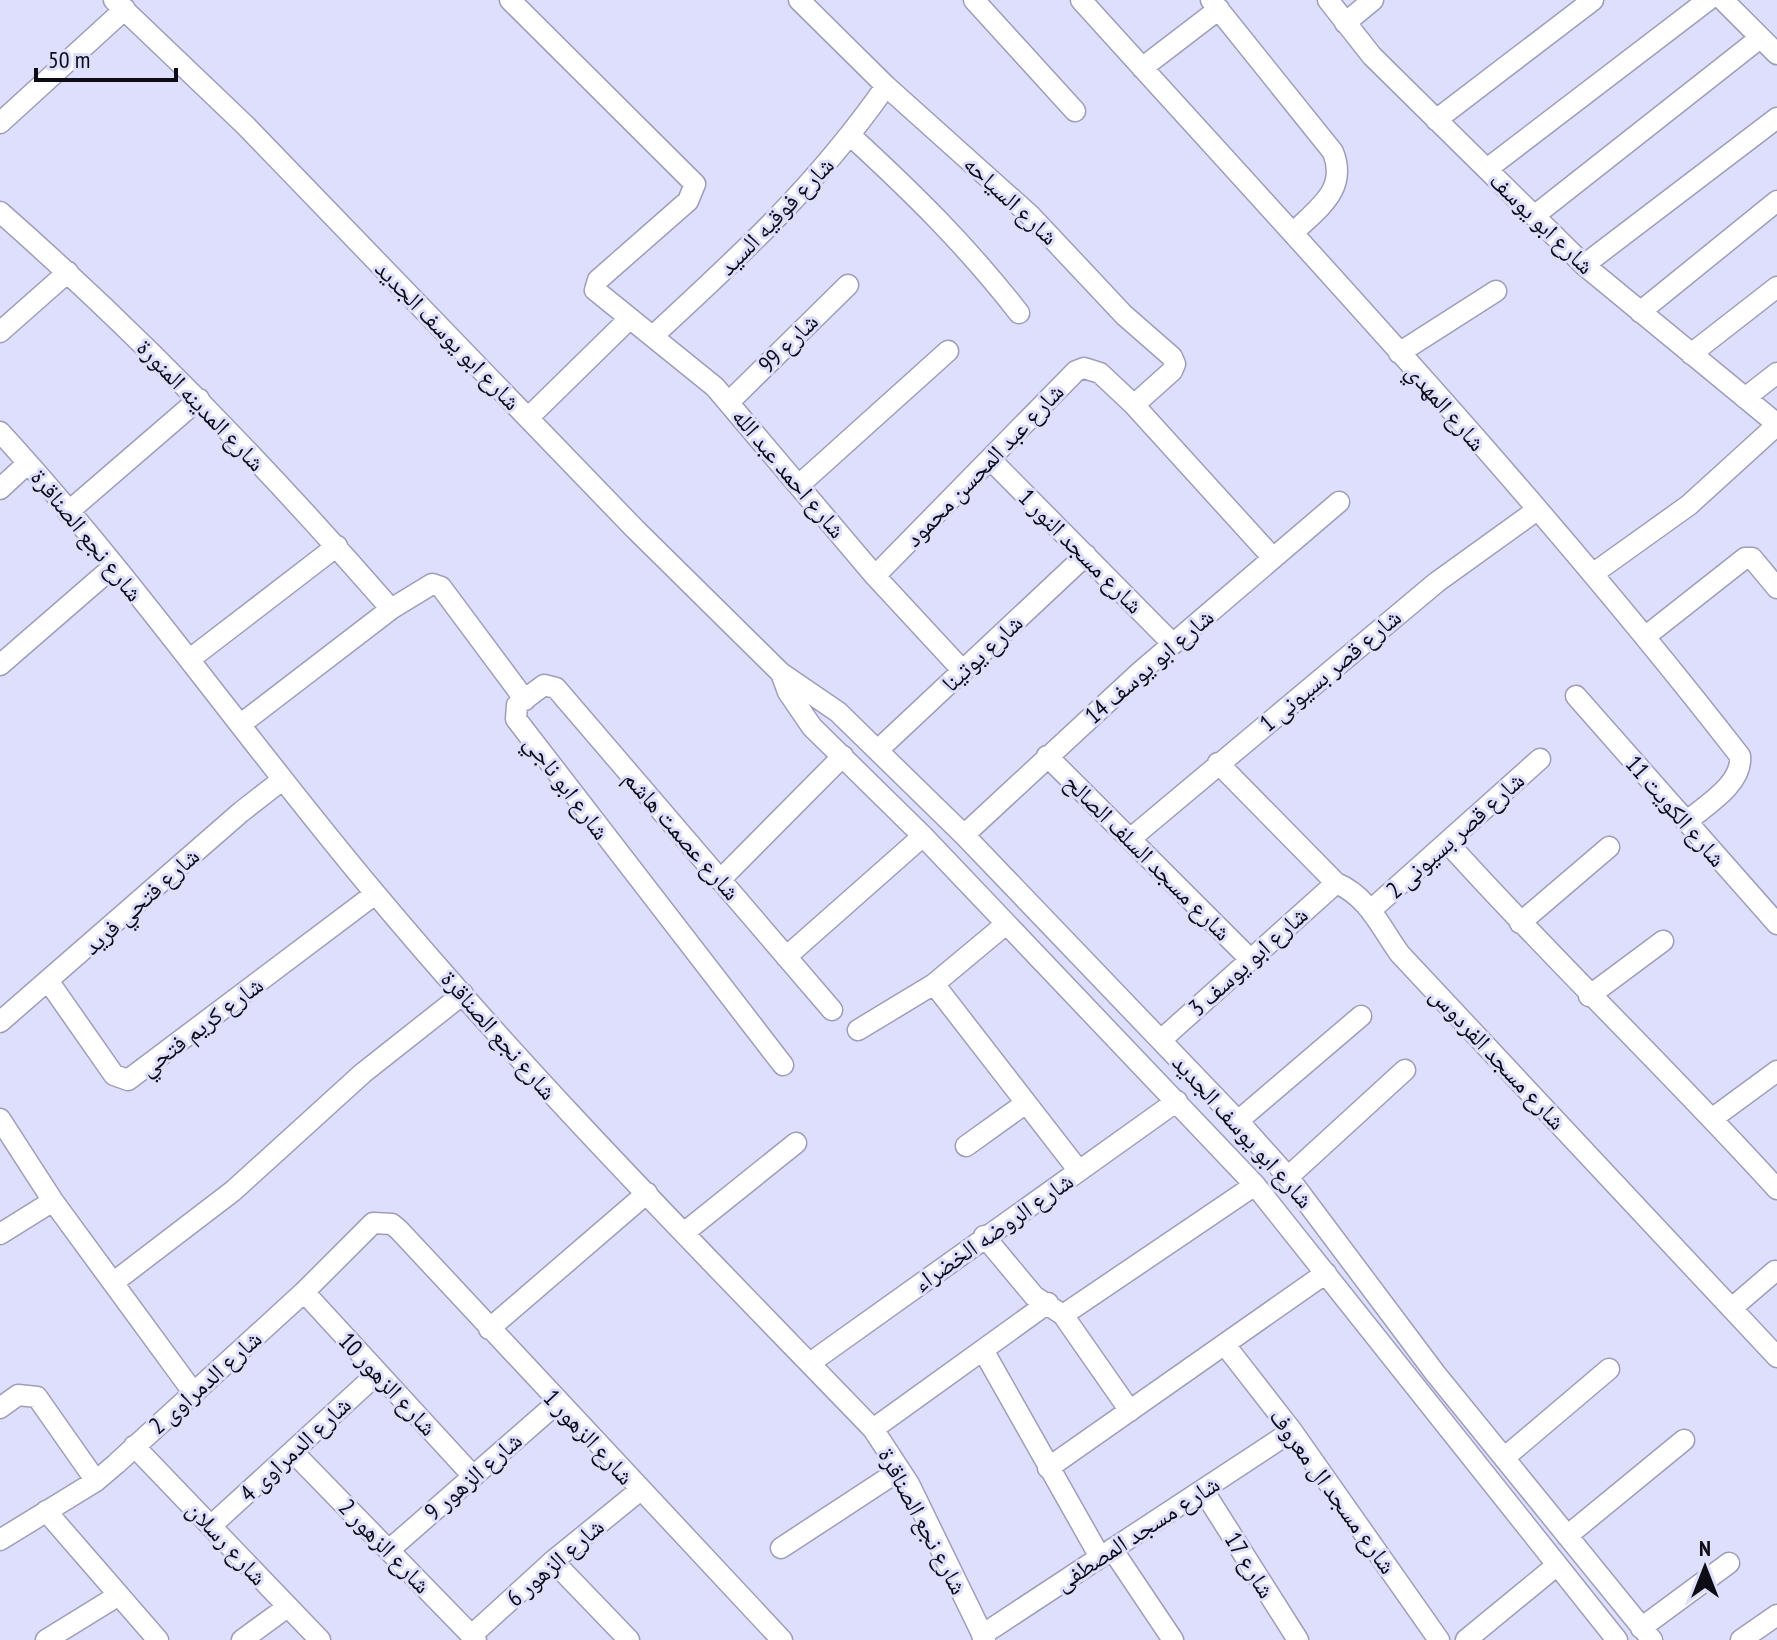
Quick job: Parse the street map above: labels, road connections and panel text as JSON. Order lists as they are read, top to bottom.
{
  "streets": {
    "street": [
      "شارع السياحه",
      "شارع فوقيه السيد",
      "شارع ابو يوسف",
      "شارع ابو يوسف الجديد",
      "شارع 99",
      "شارع المدينه المنورة",
      "شارع المهدي",
      "شارع عبد المحسن محمود",
      "شارع احمد عبد الله",
      "شارع نجع الصناقرة",
      "شارع مسجد النور 1",
      "شارع يوتينا",
      "شارع ابو يوسف 14",
      "شارع قصر بسيونى 1",
      "شارع ابو ناجي",
      "شارع الكويت 11",
      "شارع عصمت هاشم",
      "شارع قصر بسيونى 2",
      "شارع مسجد السلف الصالح",
      "شارع فتحي فريد",
      "شارع ابو يوسف 3",
      "شارع كريم فتحي",
      "شارع مسجد الفردوس",
      "شارع الروضه الخضراء",
      "شارع الدمراوى 2",
      "شارع الزهور 10",
      "شارع الزهور 1",
      "شارع الدمراوى 4",
      "شارع الزهور 9",
      "شارع مسجد ال معروف",
      "شارع مسجد المصطفى",
      "شارع رسلان",
      "شارع الزهور 2",
      "شارع الزهور 6",
      "شارع 17"
    ]
  },
  "crossings": [
    ["شارع السياحه", "شارع فوقيه السيد"],
    ["شارع السياحه", "شارع عبد المحسن محمود"],
    ["شارع فوقيه السيد", "شارع احمد عبد الله"],
    ["شارع ابو يوسف الجديد", "شارع يوتينا"],
    ["شارع ابو يوسف الجديد", "شارع ابو يوسف 14"],
    ["شارع ابو يوسف الجديد", "شارع ابو يوسف 3"],
    ["شارع ابو يوسف الجديد", "شارع الروضه الخضراء"],
    ["شارع 99", "شارع احمد عبد الله"],
    ["شارع المدينه المنورة", "شارع ابو ناجي"],
    ["شارع المهدي", "شارع قصر بسيونى 1"],
    ["شارع المهدي", "شارع الكويت 11"],
    ["شارع عبد المحسن محمود", "شارع احمد عبد الله"],
    ["شارع عبد المحسن محمود", "شارع مسجد النور 1"],
    ["شارع احمد عبد الله", "شارع يوتينا"],
    ["شارع نجع الصناقرة", "شارع ابو ناجي"],
    ["شارع نجع الصناقرة", "شارع فتحي فريد"],
    ["شارع نجع الصناقرة", "شارع كريم فتحي"],
    ["شارع نجع الصناقرة", "شارع الروضه الخضراء"],
    ["شارع نجع الصناقرة", "شارع مسجد المصطفى"],
    ["شارع مسجد النور 1", "شارع يوتينا"],
    ["شارع مسجد النور 1", "شارع ابو يوسف 14"],
    ["شارع ابو يوسف 14", "شارع مسجد السلف الصالح"],
    ["شارع قصر بسيونى 1", "شارع مسجد السلف الصالح"],
    ["شارع قصر بسيونى 1", "شارع مسجد الفردوس"],
    ["شارع ابو ناجي", "شارع عصمت هاشم"],
    ["شارع قصر بسيونى 2", "شارع مسجد الفردوس"],
    ["شارع مسجد السلف الصالح", "شارع ابو يوسف 3"],
    ["شارع فتحي فريد", "شارع كريم فتحي"],
    ["شارع ابو يوسف 3", "شارع مسجد الفردوس"],
    ["شارع الدمراوى 2", "شارع الزهور 10"],
    ["شارع الدمراوى 2", "شارع الزهور 1"],
    ["شارع الدمراوى 2", "شارع رسلان"],
    ["شارع الزهور 10", "شارع الدمراوى 4"],
    ["شارع الزهور 10", "شارع الزهور 9"],
    ["شارع الزهور 1", "شارع الزهور 9"],
    ["شارع الزهور 1", "شارع الزهور 6"],
    ["شارع الدمراوى 4", "شارع رسلان"],
    ["شارع الدمراوى 4", "شارع الزهور 2"],
    ["شارع الزهور 9", "شارع الزهور 2"],
    ["شارع مسجد ال معروف", "شارع مسجد المصطفى"],
    ["شارع مسجد المصطفى", "شارع 17"],
    ["شارع الزهور 2", "شارع الزهور 6"]
  ],
  "scale_bar": "50 m",
  "north": "top"
}
